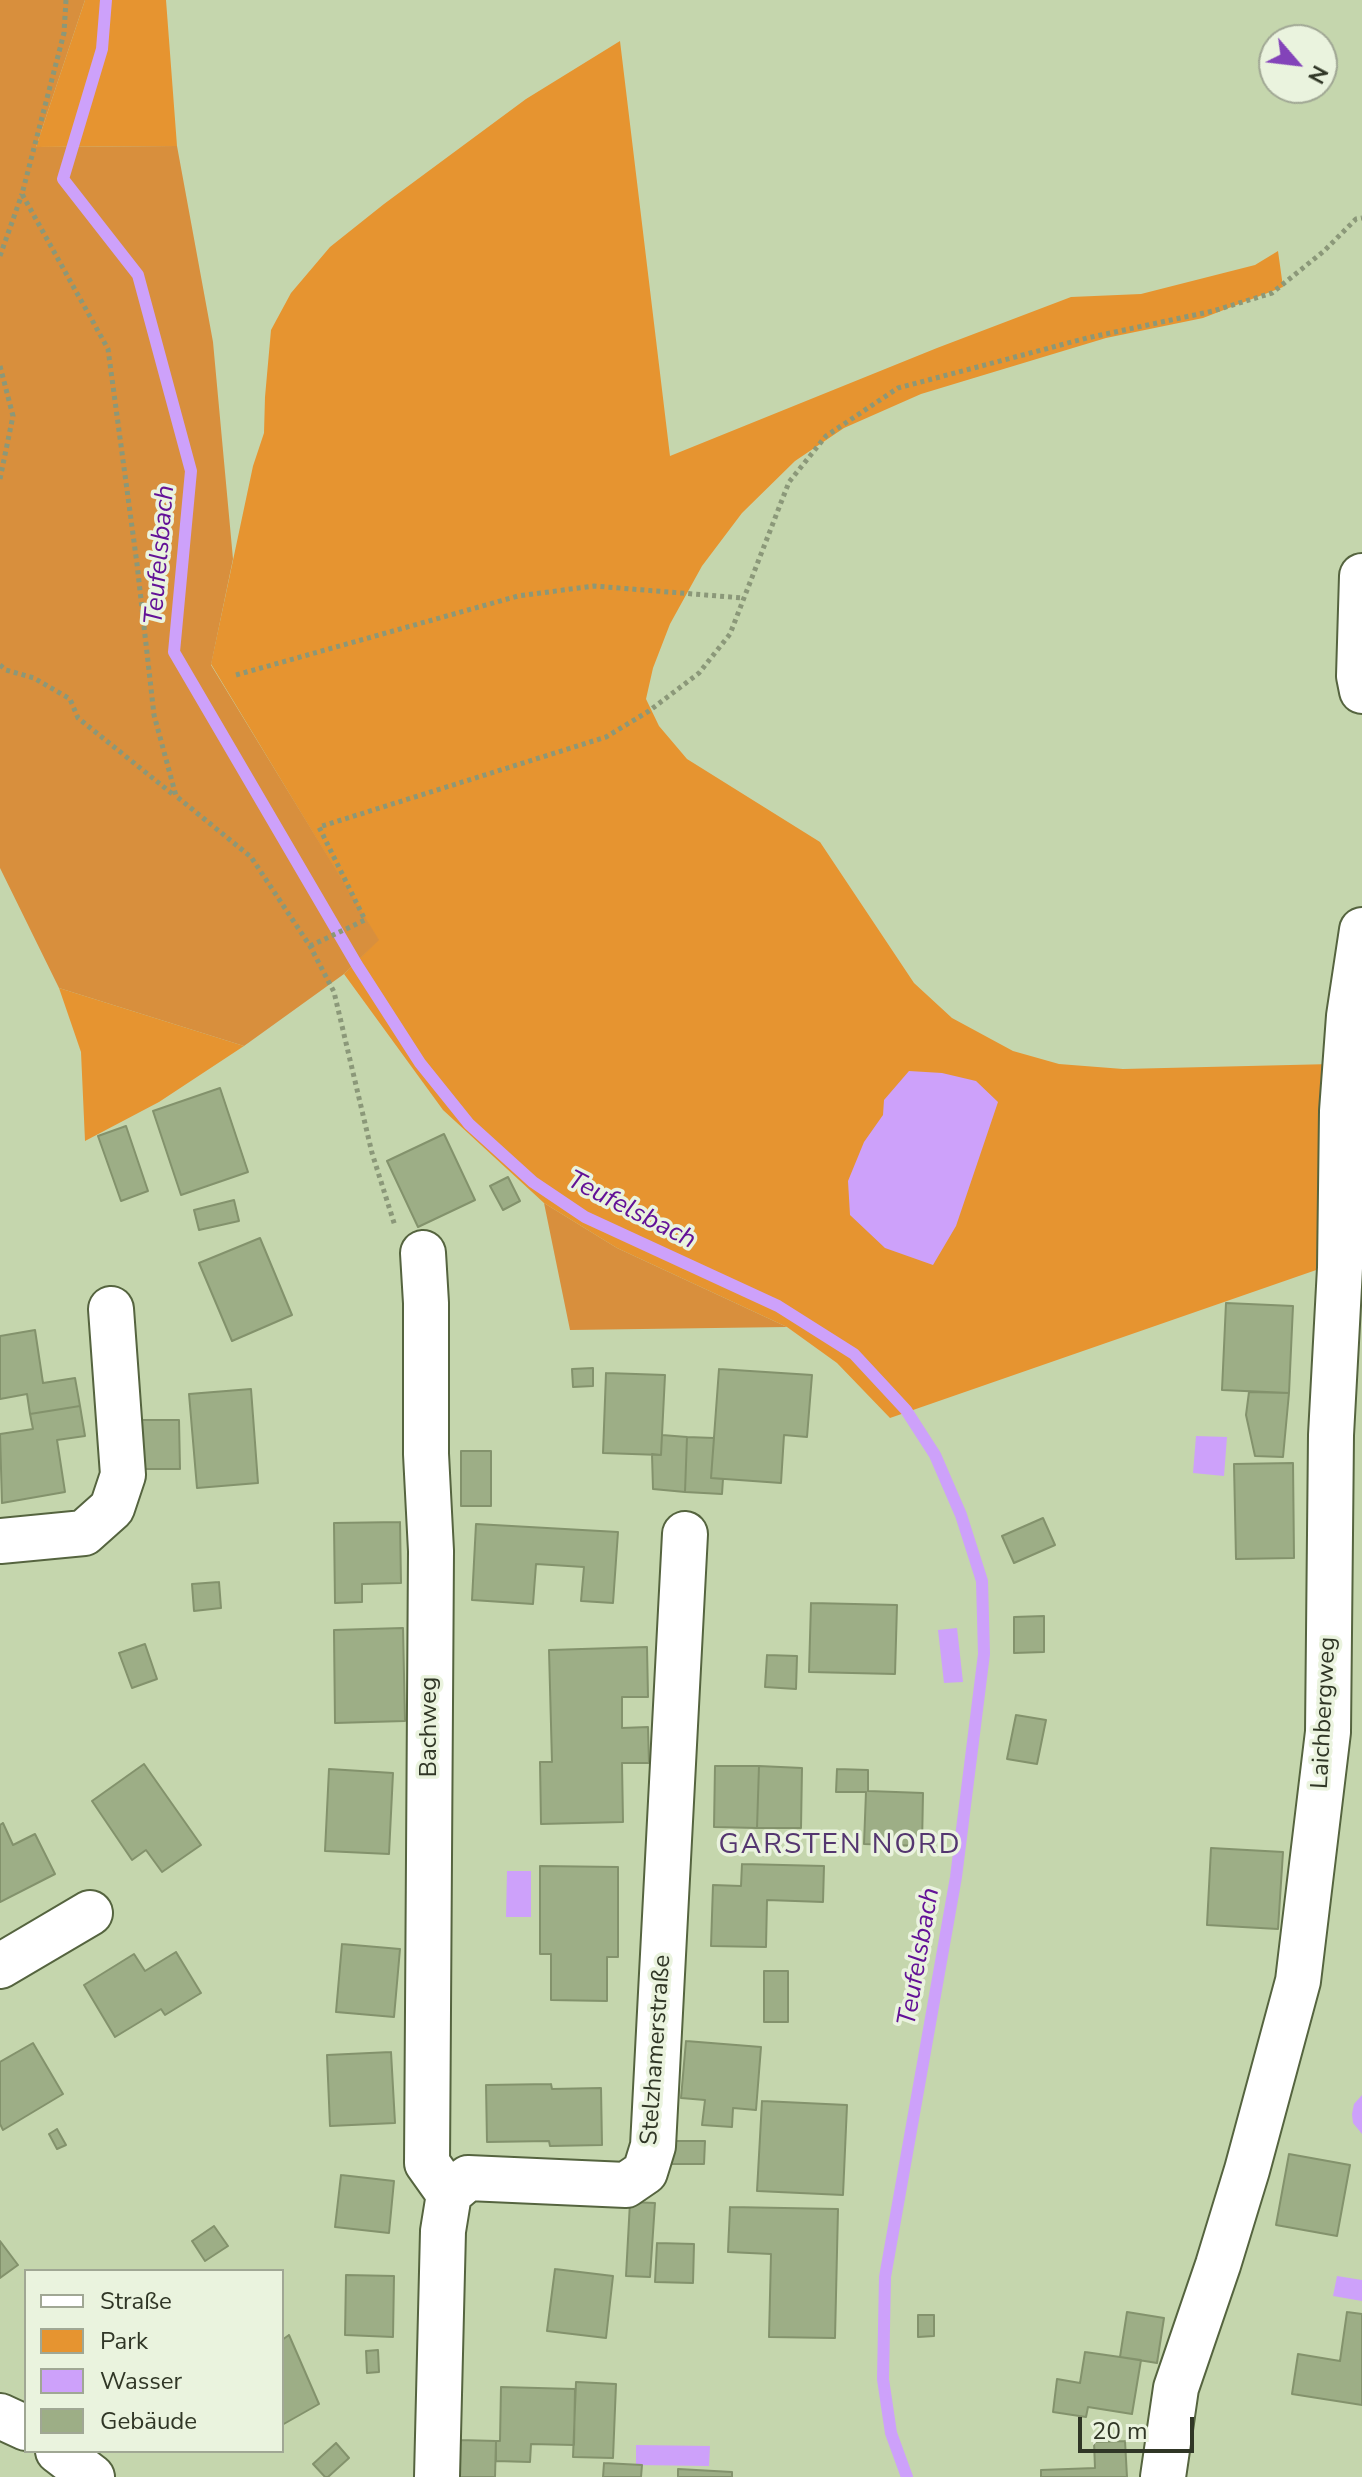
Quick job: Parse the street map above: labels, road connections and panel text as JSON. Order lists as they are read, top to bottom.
{
  "streets": {
    "street": ["Laichbergweg", "Bachweg", "Stelzhamerstraße"]
  },
  "crossings": [
    ["Bachweg", "Stelzhamerstraße"]
  ],
  "districts": ["GARSTEN NORD"],
  "water": ["Teufelsbach"],
  "legend": [
    "Straße",
    "Park",
    "Wasser",
    "Gebäude"
  ],
  "scale_bar": "20 m",
  "north": "bottom right"
}
